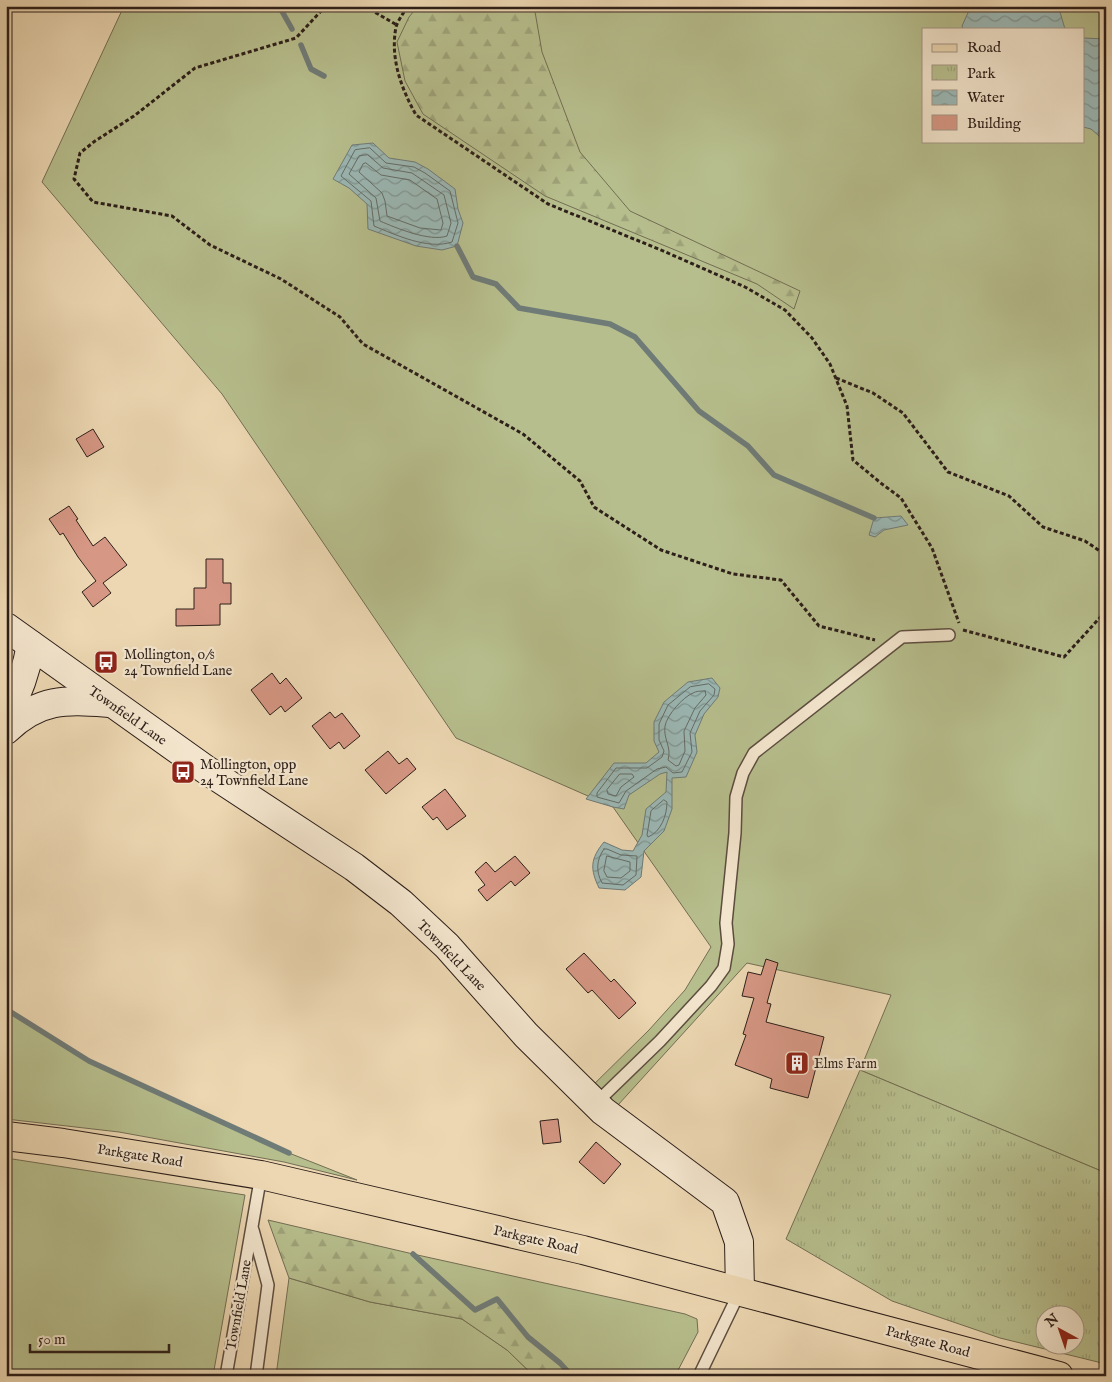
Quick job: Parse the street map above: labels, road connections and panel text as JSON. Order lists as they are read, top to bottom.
{
  "streets": {
    "main road": ["Parkgate Road"],
    "street": ["Townfield Lane"]
  },
  "crossings": [
    ["Townfield Lane", "Parkgate Road"]
  ],
  "places": {
    "bus stop": ["Mollington, o/s 24 Townfield Lane", "Mollington, opp 24 Townfield Lane"],
    "building": ["Elms Farm"]
  },
  "legend": [
    "Road",
    "Park",
    "Water",
    "Building"
  ],
  "scale_bar": "50 m",
  "north": "top left"
}
